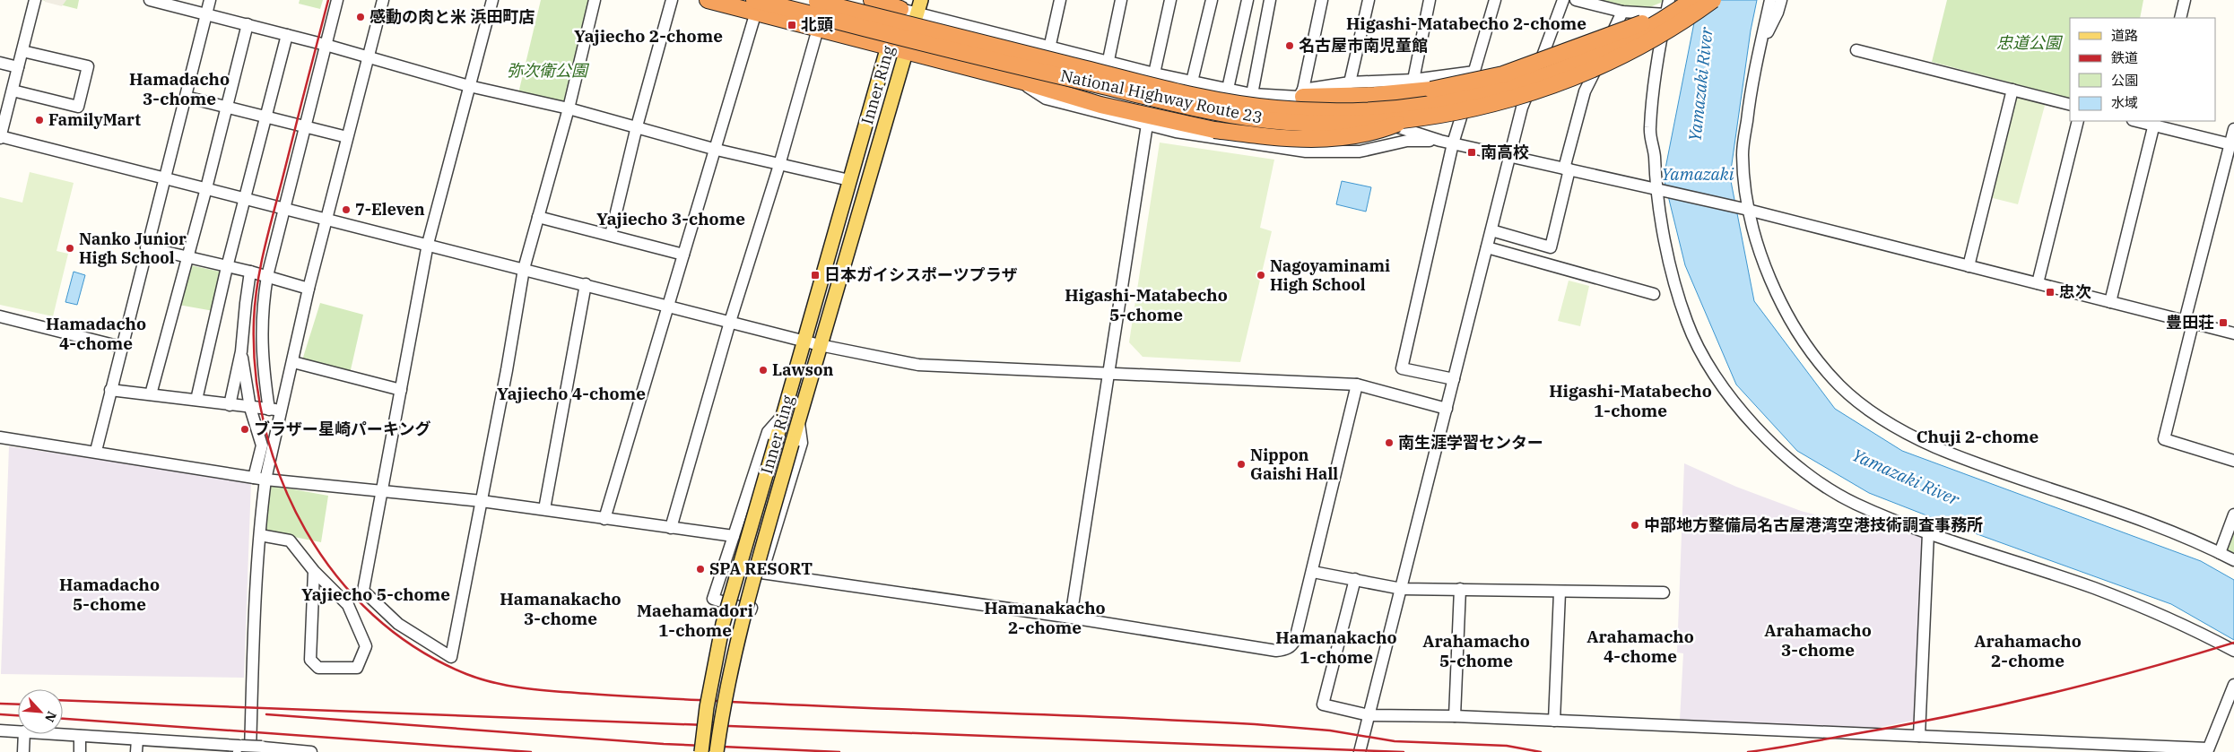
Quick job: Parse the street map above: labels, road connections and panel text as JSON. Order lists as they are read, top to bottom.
{
  "streets": {
    "highway": ["National Highway Route 23"],
    "main road": ["Inner Ring"]
  },
  "districts": [
    "Higashi-Matabecho 2-chome",
    "Yajiecho 2-chome",
    "Hamadacho 3-chome",
    "Yajiecho 3-chome",
    "Higashi-Matabecho 5-chome",
    "Hamadacho 4-chome",
    "Higashi-Matabecho 1-chome",
    "Yajiecho 4-chome",
    "Chuji 2-chome",
    "Hamadacho 5-chome",
    "Yajiecho 5-chome",
    "Hamanakacho 3-chome",
    "Hamanakacho 2-chome",
    "Maehamadori 1-chome",
    "Arahamacho 3-chome",
    "Arahamacho 4-chome",
    "Hamanakacho 1-chome",
    "Arahamacho 5-chome",
    "Arahamacho 2-chome"
  ],
  "water": ["Yamazaki River", "Yamazaki"],
  "parks": ["忠道公園", "弥次衛公園"],
  "places": {
    "other": [
      "感動の肉と米 浜田町店",
      "名古屋市南児童館",
      "FamilyMart",
      "7-Eleven",
      "Nanko Junior High School",
      "Nagoyaminami High School",
      "Lawson",
      "ブラザー星崎パーキング",
      "南生涯学習センター",
      "Nippon Gaishi Hall",
      "中部地方整備局名古屋港湾空港技術調査事務所",
      "SPA RESORT"
    ],
    "transit": [
      "北頭",
      "南高校",
      "日本ガイシスポーツプラザ",
      "忠次",
      "豊田荘"
    ]
  },
  "legend": [
    "道路",
    "鉄道",
    "公園",
    "水域"
  ],
  "north": "bottom right"
}
